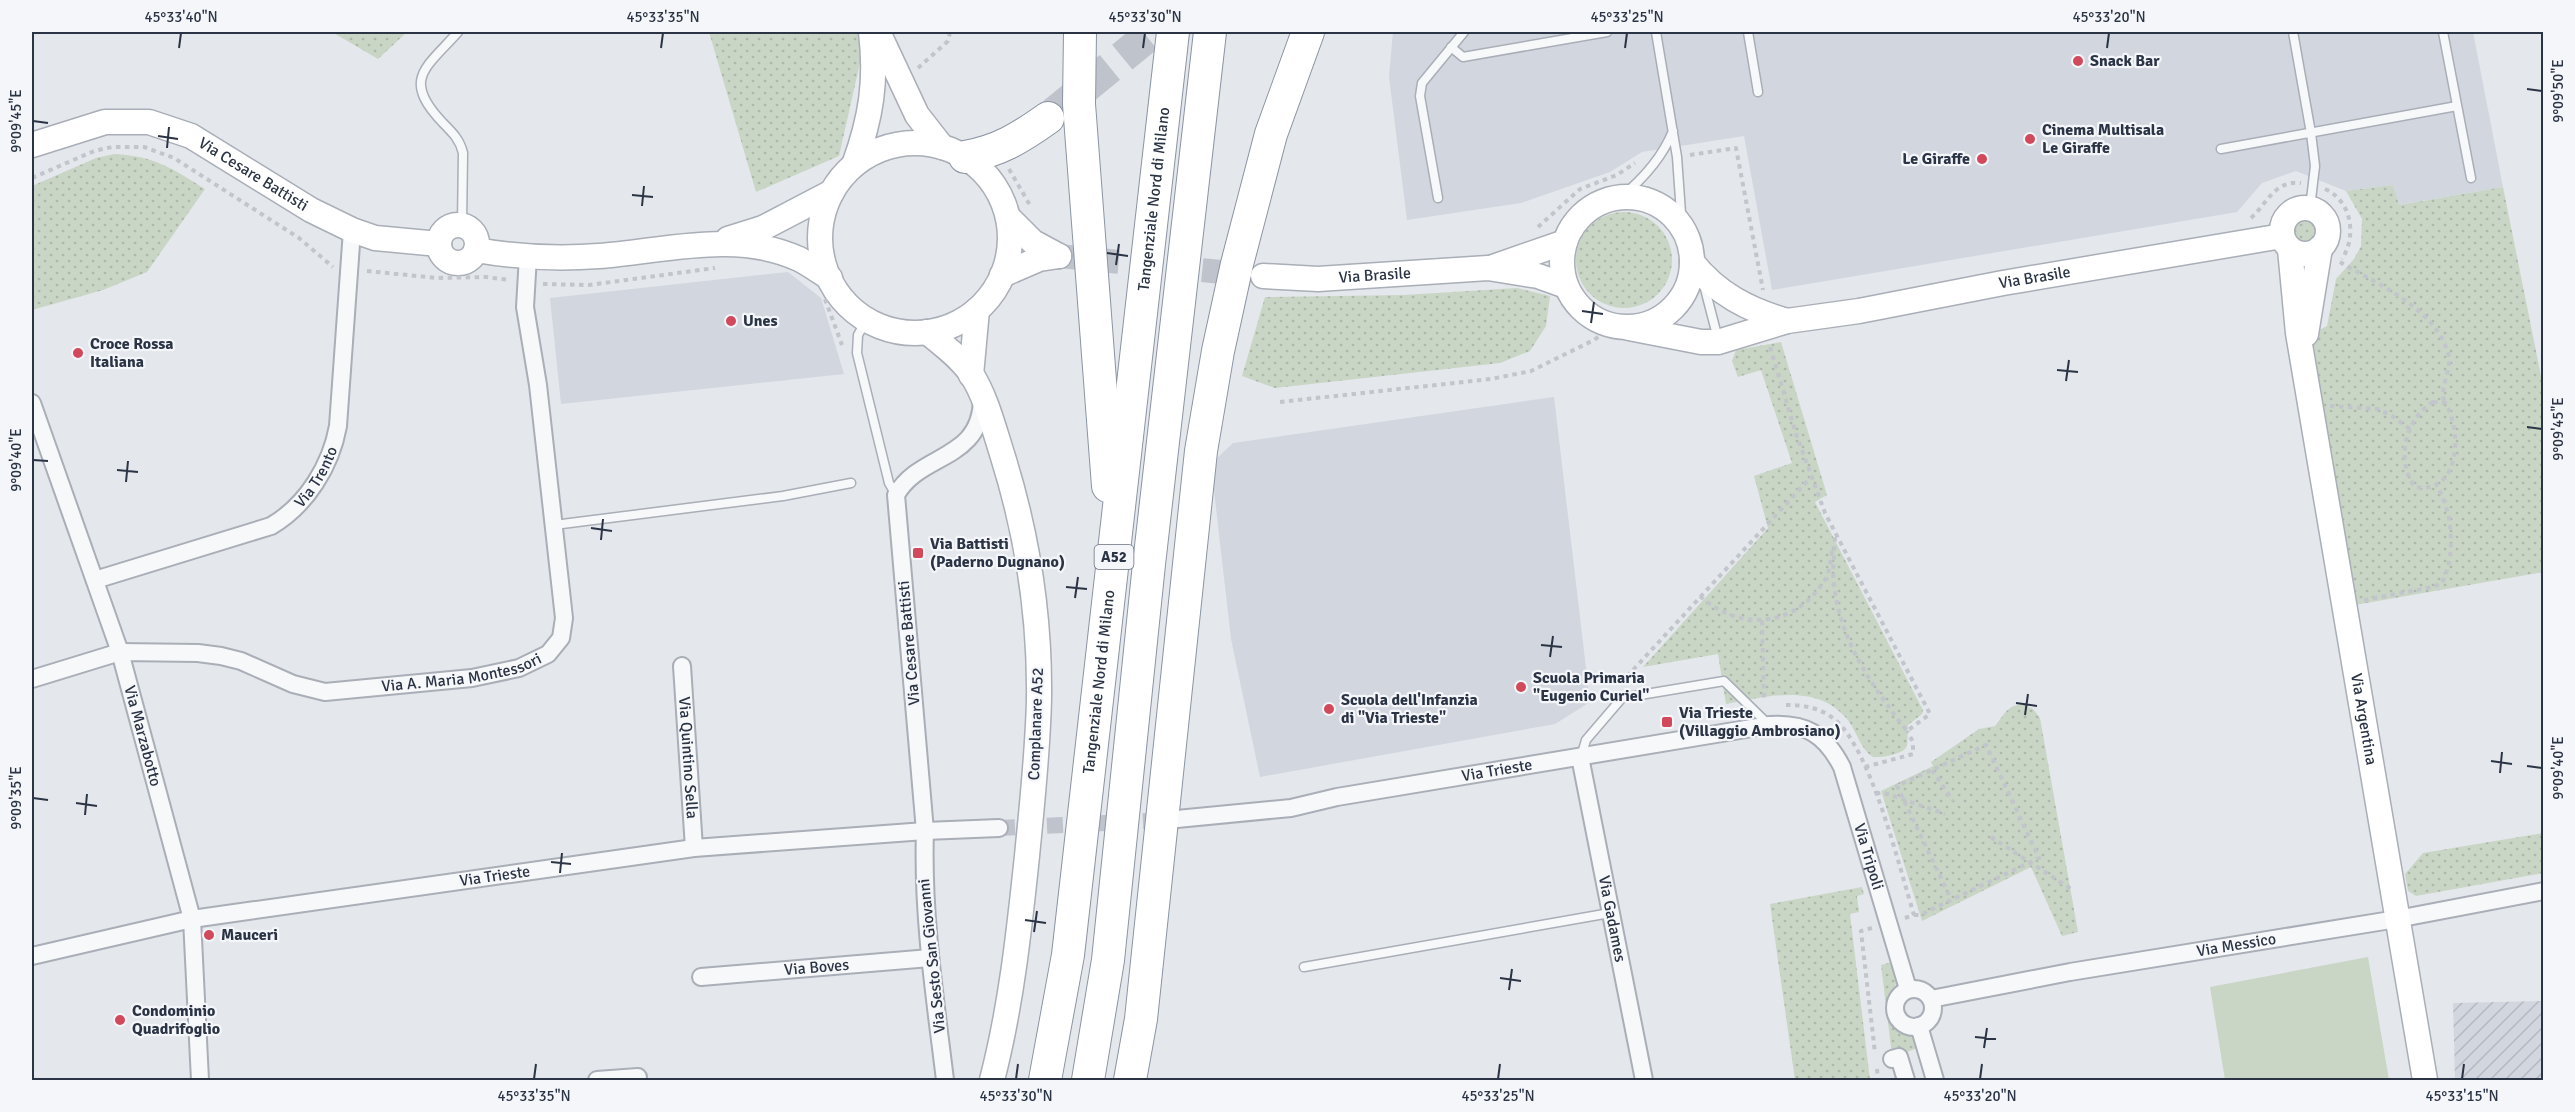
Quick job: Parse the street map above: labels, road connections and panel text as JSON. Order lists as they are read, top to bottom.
{
  "streets": {
    "highway": ["Tangenziale Nord di Milano", "A52"],
    "street": [
      "Via Cesare Battisti",
      "Via Brasile",
      "Via Trento",
      "Via A. Maria Montessori",
      "Via Argentina",
      "Complanare A52",
      "Via Marzabotto",
      "Via Quintino Sella",
      "Via Trieste",
      "Via Tripoli",
      "Via Gadames",
      "Via Messico",
      "Via Sesto San Giovanni",
      "Via Boves"
    ]
  },
  "crossings": [
    ["Via Cesare Battisti", "Via Trento"],
    ["Via Cesare Battisti", "Complanare A52"],
    ["Via Cesare Battisti", "Via Trieste"],
    ["Via Cesare Battisti", "Via Sesto San Giovanni"],
    ["Via Brasile", "Via Argentina"],
    ["Via Trento", "Via Marzabotto"],
    ["Via A. Maria Montessori", "Via Marzabotto"],
    ["Via Argentina", "Via Messico"],
    ["Via Marzabotto", "Via Trieste"],
    ["Via Quintino Sella", "Via Trieste"],
    ["Via Trieste", "Via Tripoli"],
    ["Via Trieste", "Via Gadames"],
    ["Via Trieste", "Via Sesto San Giovanni"],
    ["Via Tripoli", "Via Messico"],
    ["Via Sesto San Giovanni", "Via Boves"]
  ],
  "places": {
    "other": [
      "Snack Bar",
      "Cinema Multisala Le Giraffe",
      "Le Giraffe",
      "Unes",
      "Croce Rossa Italiana",
      "Scuola Primaria \"Eugenio Curiel\"",
      "Scuola dell'Infanzia di \"Via Trieste\"",
      "Mauceri",
      "Condominio Quadrifoglio"
    ],
    "transit": ["Via Battisti (Paderno Dugnano)", "Via Trieste (Villaggio Ambrosiano)"]
  },
  "coordinates": [
    "45°33'40\"N",
    "45°33'35\"N",
    "45°33'30\"N",
    "45°33'25\"N",
    "45°33'20\"N",
    "9°09'50\"E",
    "9°09'45\"E",
    "9°09'40\"E",
    "9°09'35\"E",
    "45°33'15\"N"
  ]
}
